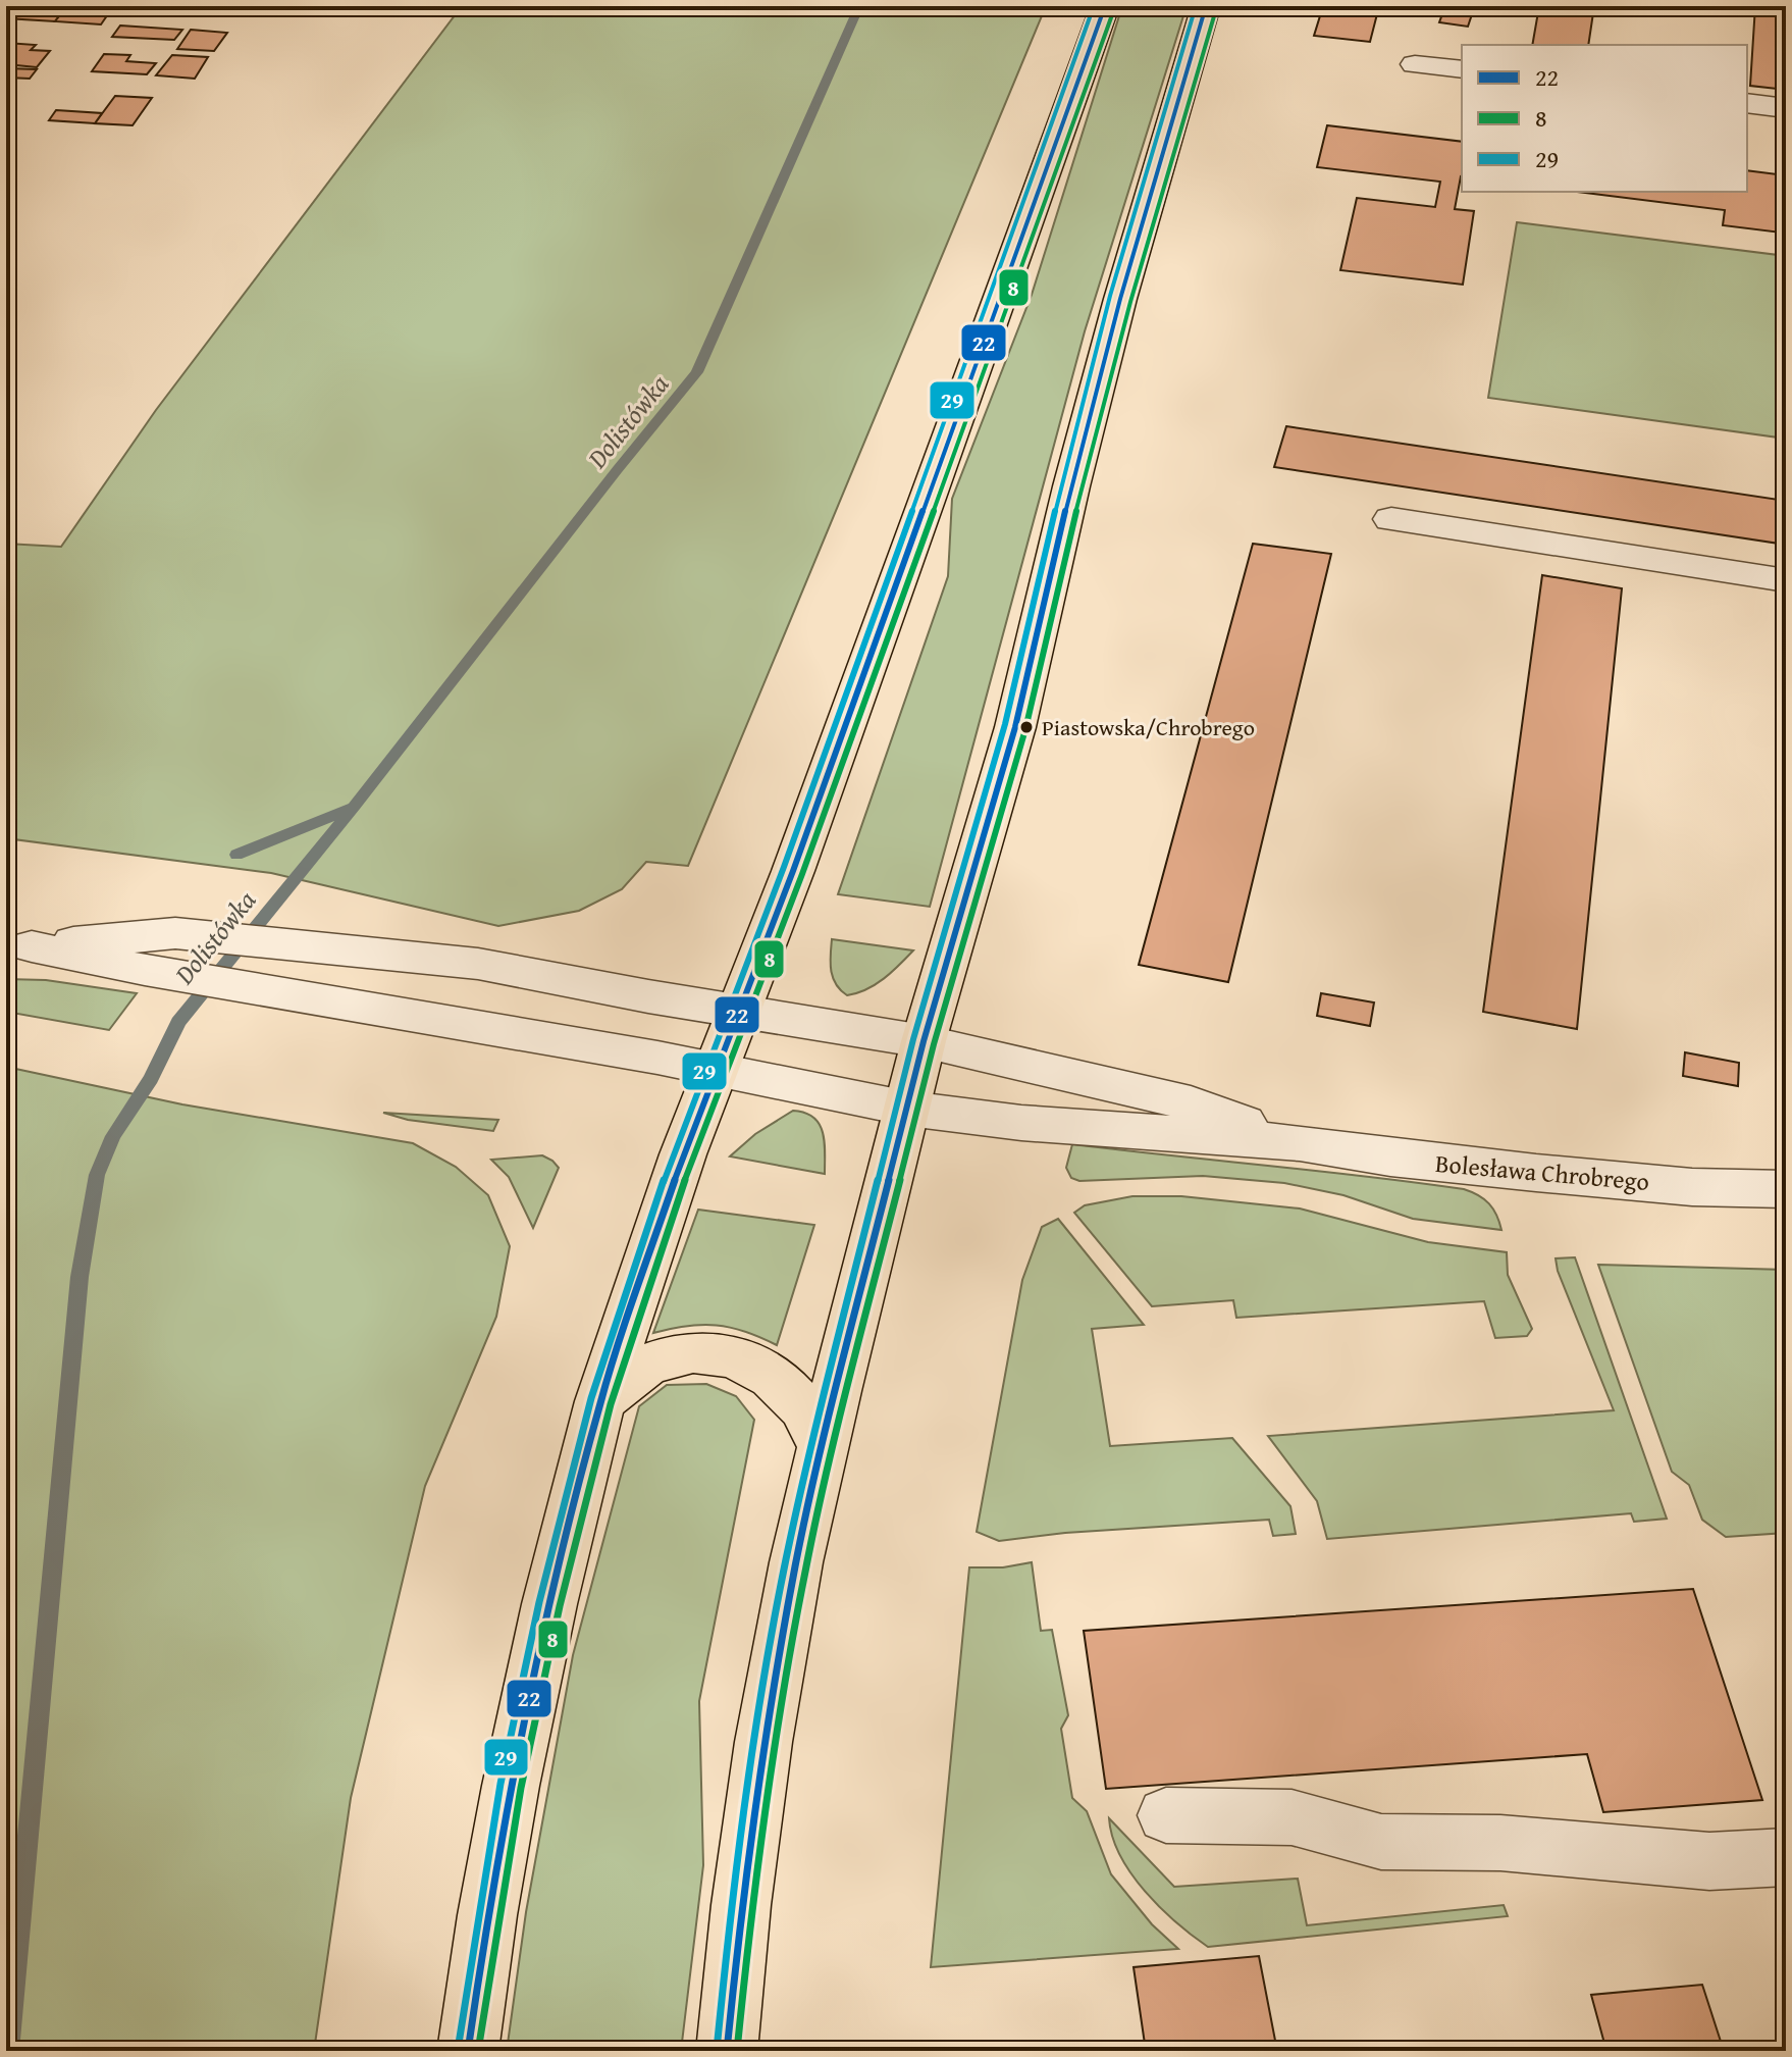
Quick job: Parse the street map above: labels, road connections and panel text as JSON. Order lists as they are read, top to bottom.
{
  "streets": {
    "street": ["Bolesława Chrobrego"]
  },
  "water": ["Dolistówka"],
  "places": ["Piastowska/Chrobrego"],
  "lines": ["transit line 22", "transit line 29", "transit line 8"],
  "legend": ["22", "8", "29"]
}
